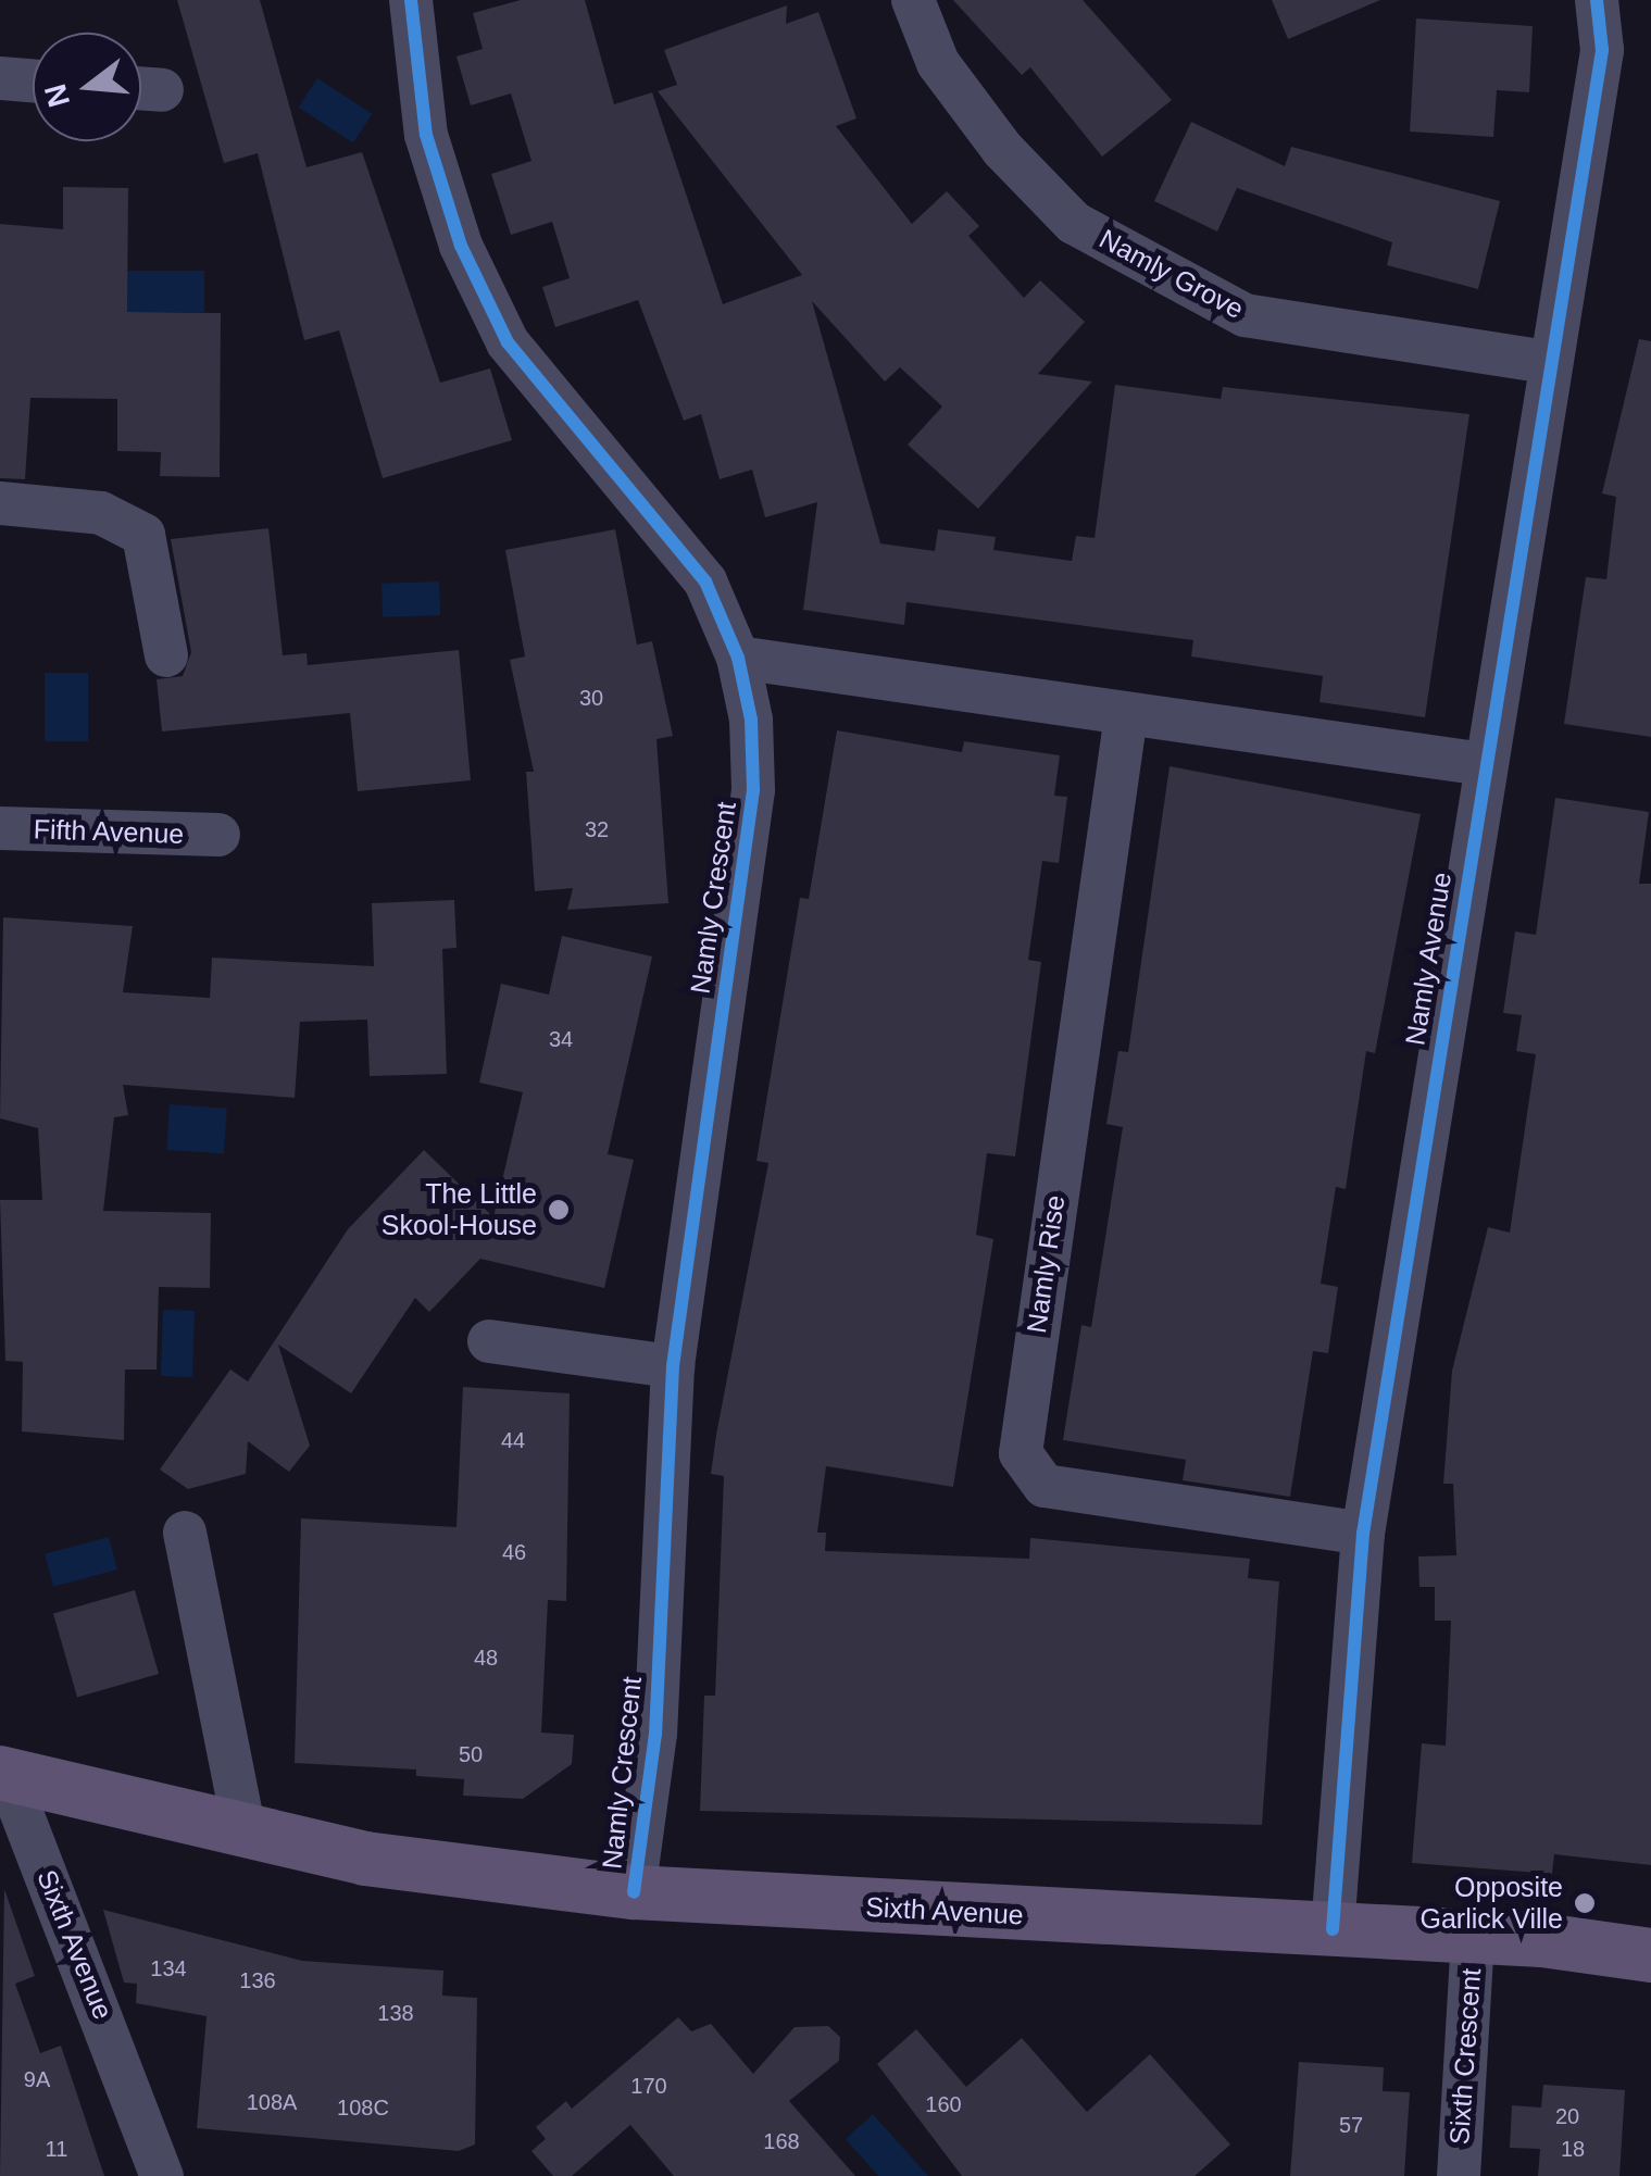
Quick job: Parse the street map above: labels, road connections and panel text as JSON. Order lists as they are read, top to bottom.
{
  "streets": {
    "main road": ["Sixth Avenue"],
    "street": [
      "Namly Grove",
      "Fifth Avenue",
      "Namly Crescent",
      "Namly Avenue",
      "Namly Rise",
      "Sixth Crescent"
    ]
  },
  "crossings": [
    ["Namly Grove", "Namly Avenue"],
    ["Namly Crescent", "Sixth Avenue"],
    ["Namly Avenue", "Namly Rise"],
    ["Namly Avenue", "Sixth Avenue"],
    ["Sixth Avenue", "Sixth Crescent"]
  ],
  "places": ["The Little Skool-House", "Opposite Garlick Ville"],
  "house_numbers": [
    "30",
    "32",
    "34",
    "44",
    "46",
    "48",
    "50",
    "134",
    "136",
    "138",
    "9A",
    "170",
    "108A",
    "160",
    "108C",
    "20",
    "57",
    "168",
    "11",
    "18"
  ],
  "north": "left"
}
